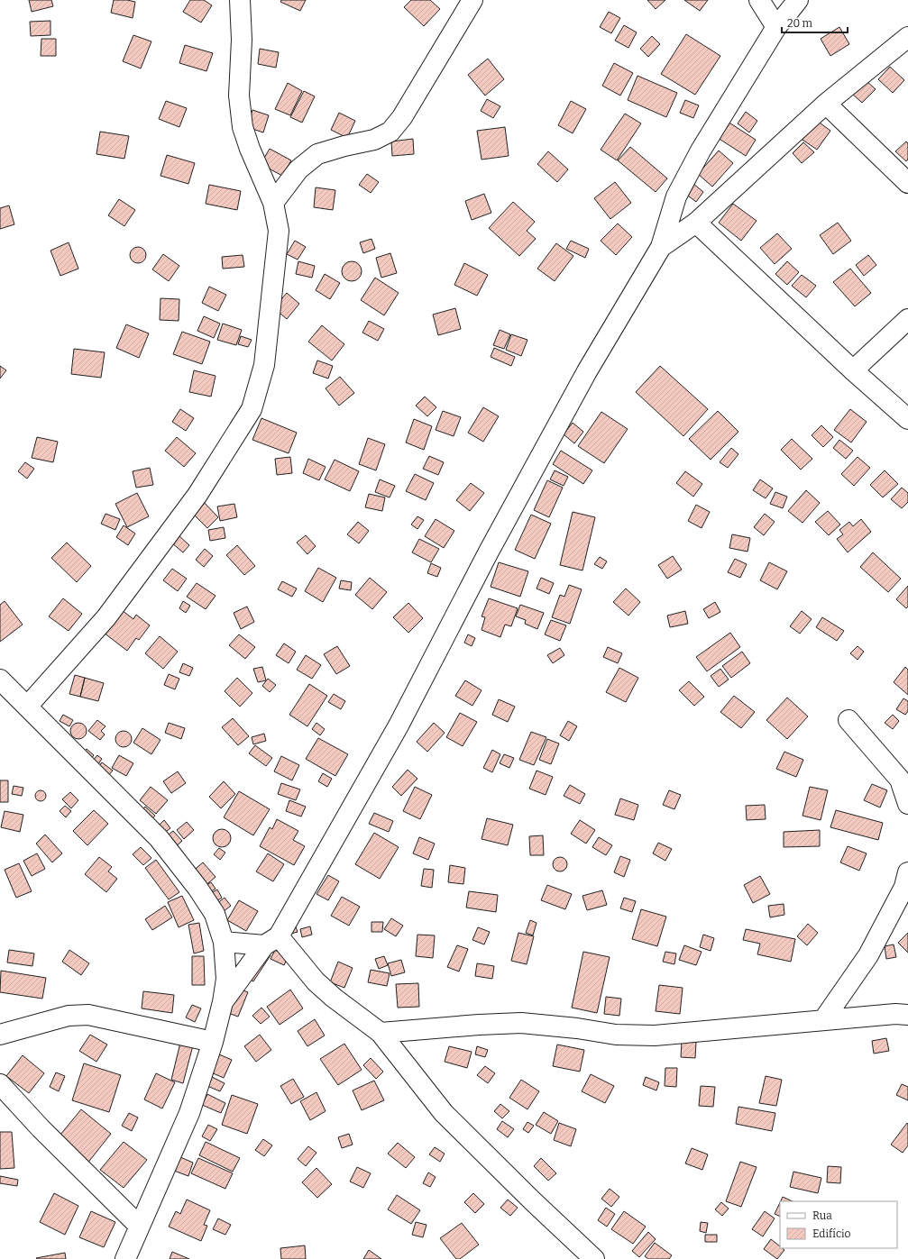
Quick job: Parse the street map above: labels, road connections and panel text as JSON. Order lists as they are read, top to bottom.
{
  "legend": ["Rua", "Edifício"],
  "scale_bar": "20 m"
}
